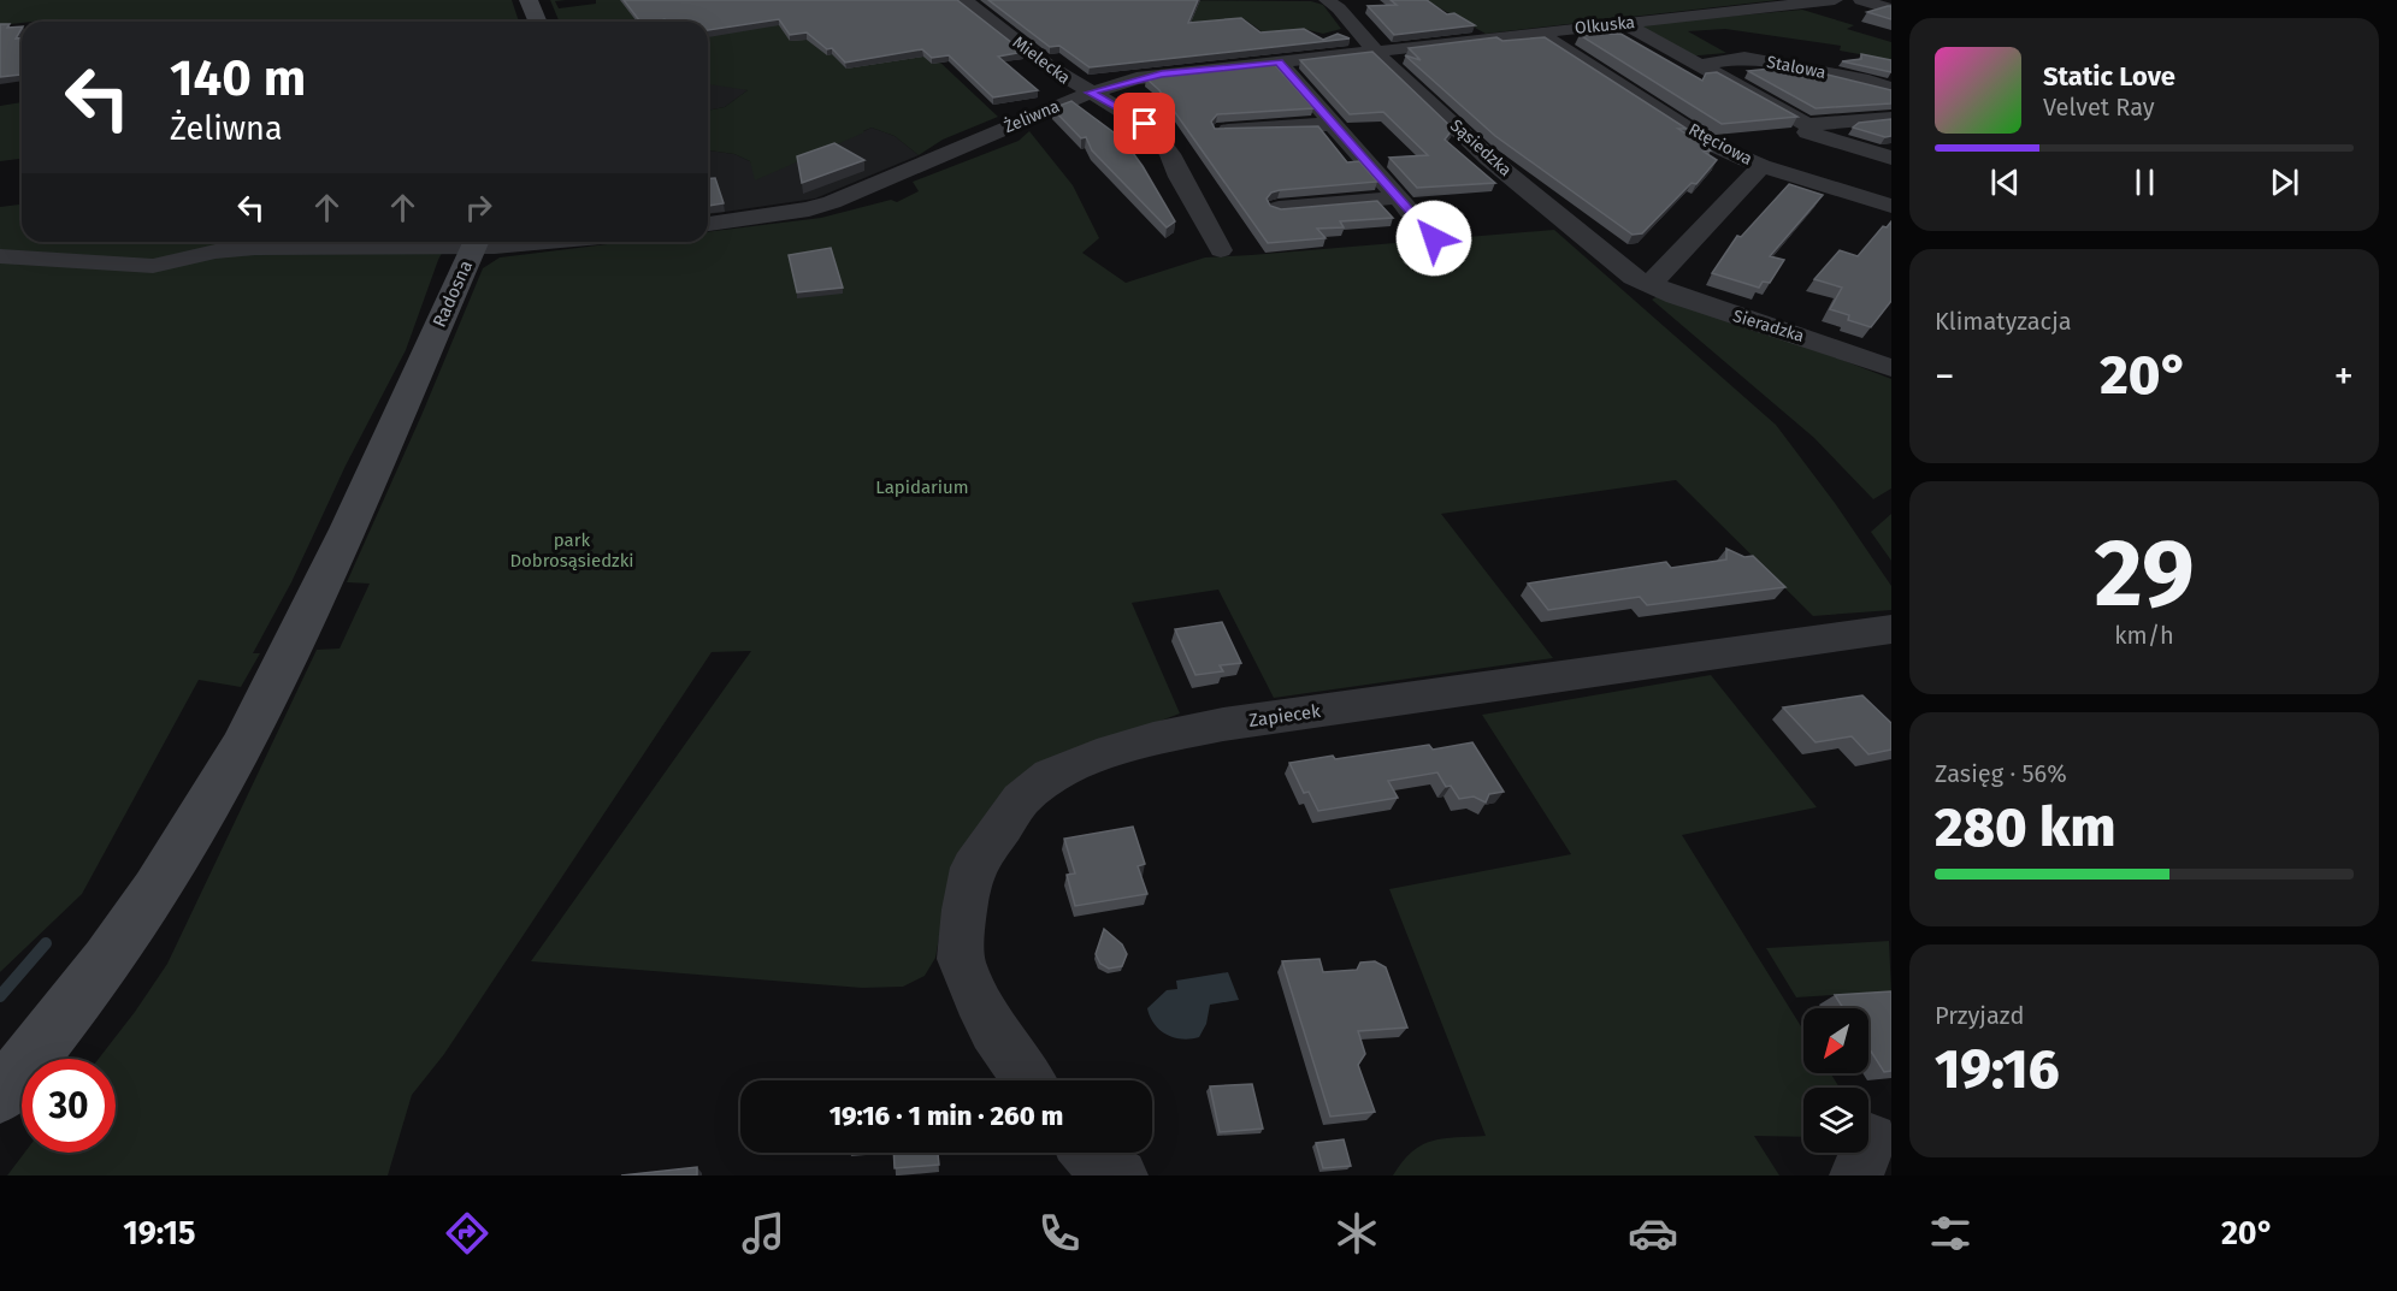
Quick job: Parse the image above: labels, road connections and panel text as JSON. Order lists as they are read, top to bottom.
{
  "streets": {
    "main road": ["Radosna"],
    "street": [
      "Olkuska",
      "Mielecka",
      "Stalowa",
      "Żeliwna",
      "Rtęciowa",
      "Sąsiedzka",
      "Sieradzka",
      "Zapiecek"
    ]
  },
  "crossings": [
    ["Olkuska", "Stalowa"],
    ["Olkuska", "Żeliwna"],
    ["Olkuska", "Rtęciowa"],
    ["Olkuska", "Sąsiedzka"],
    ["Mielecka", "Żeliwna"],
    ["Żeliwna", "Sąsiedzka"],
    ["Rtęciowa", "Sąsiedzka"],
    ["Rtęciowa", "Sieradzka"],
    ["Sąsiedzka", "Sieradzka"]
  ],
  "parks": ["Lapidarium", "park Dobrosąsiedzki"],
  "north": "bottom left",
  "page": {
    "turn": ["140 m", "Żeliwna"],
    "song": ["Static Love", "Velvet Ray"],
    "tile": [
      "Klimatyzacja",
      ["29", "km/h"],
      ["Zasięg · 56%", "280 km"],
      ["Przyjazd", "19:16"]
    ],
    "heat": ["−", "20°", "+"],
    "limit": "30",
    "trip": "19:16 · 1 min · 260 m",
    "tabs": ["19:15", "20°"]
  }
}
